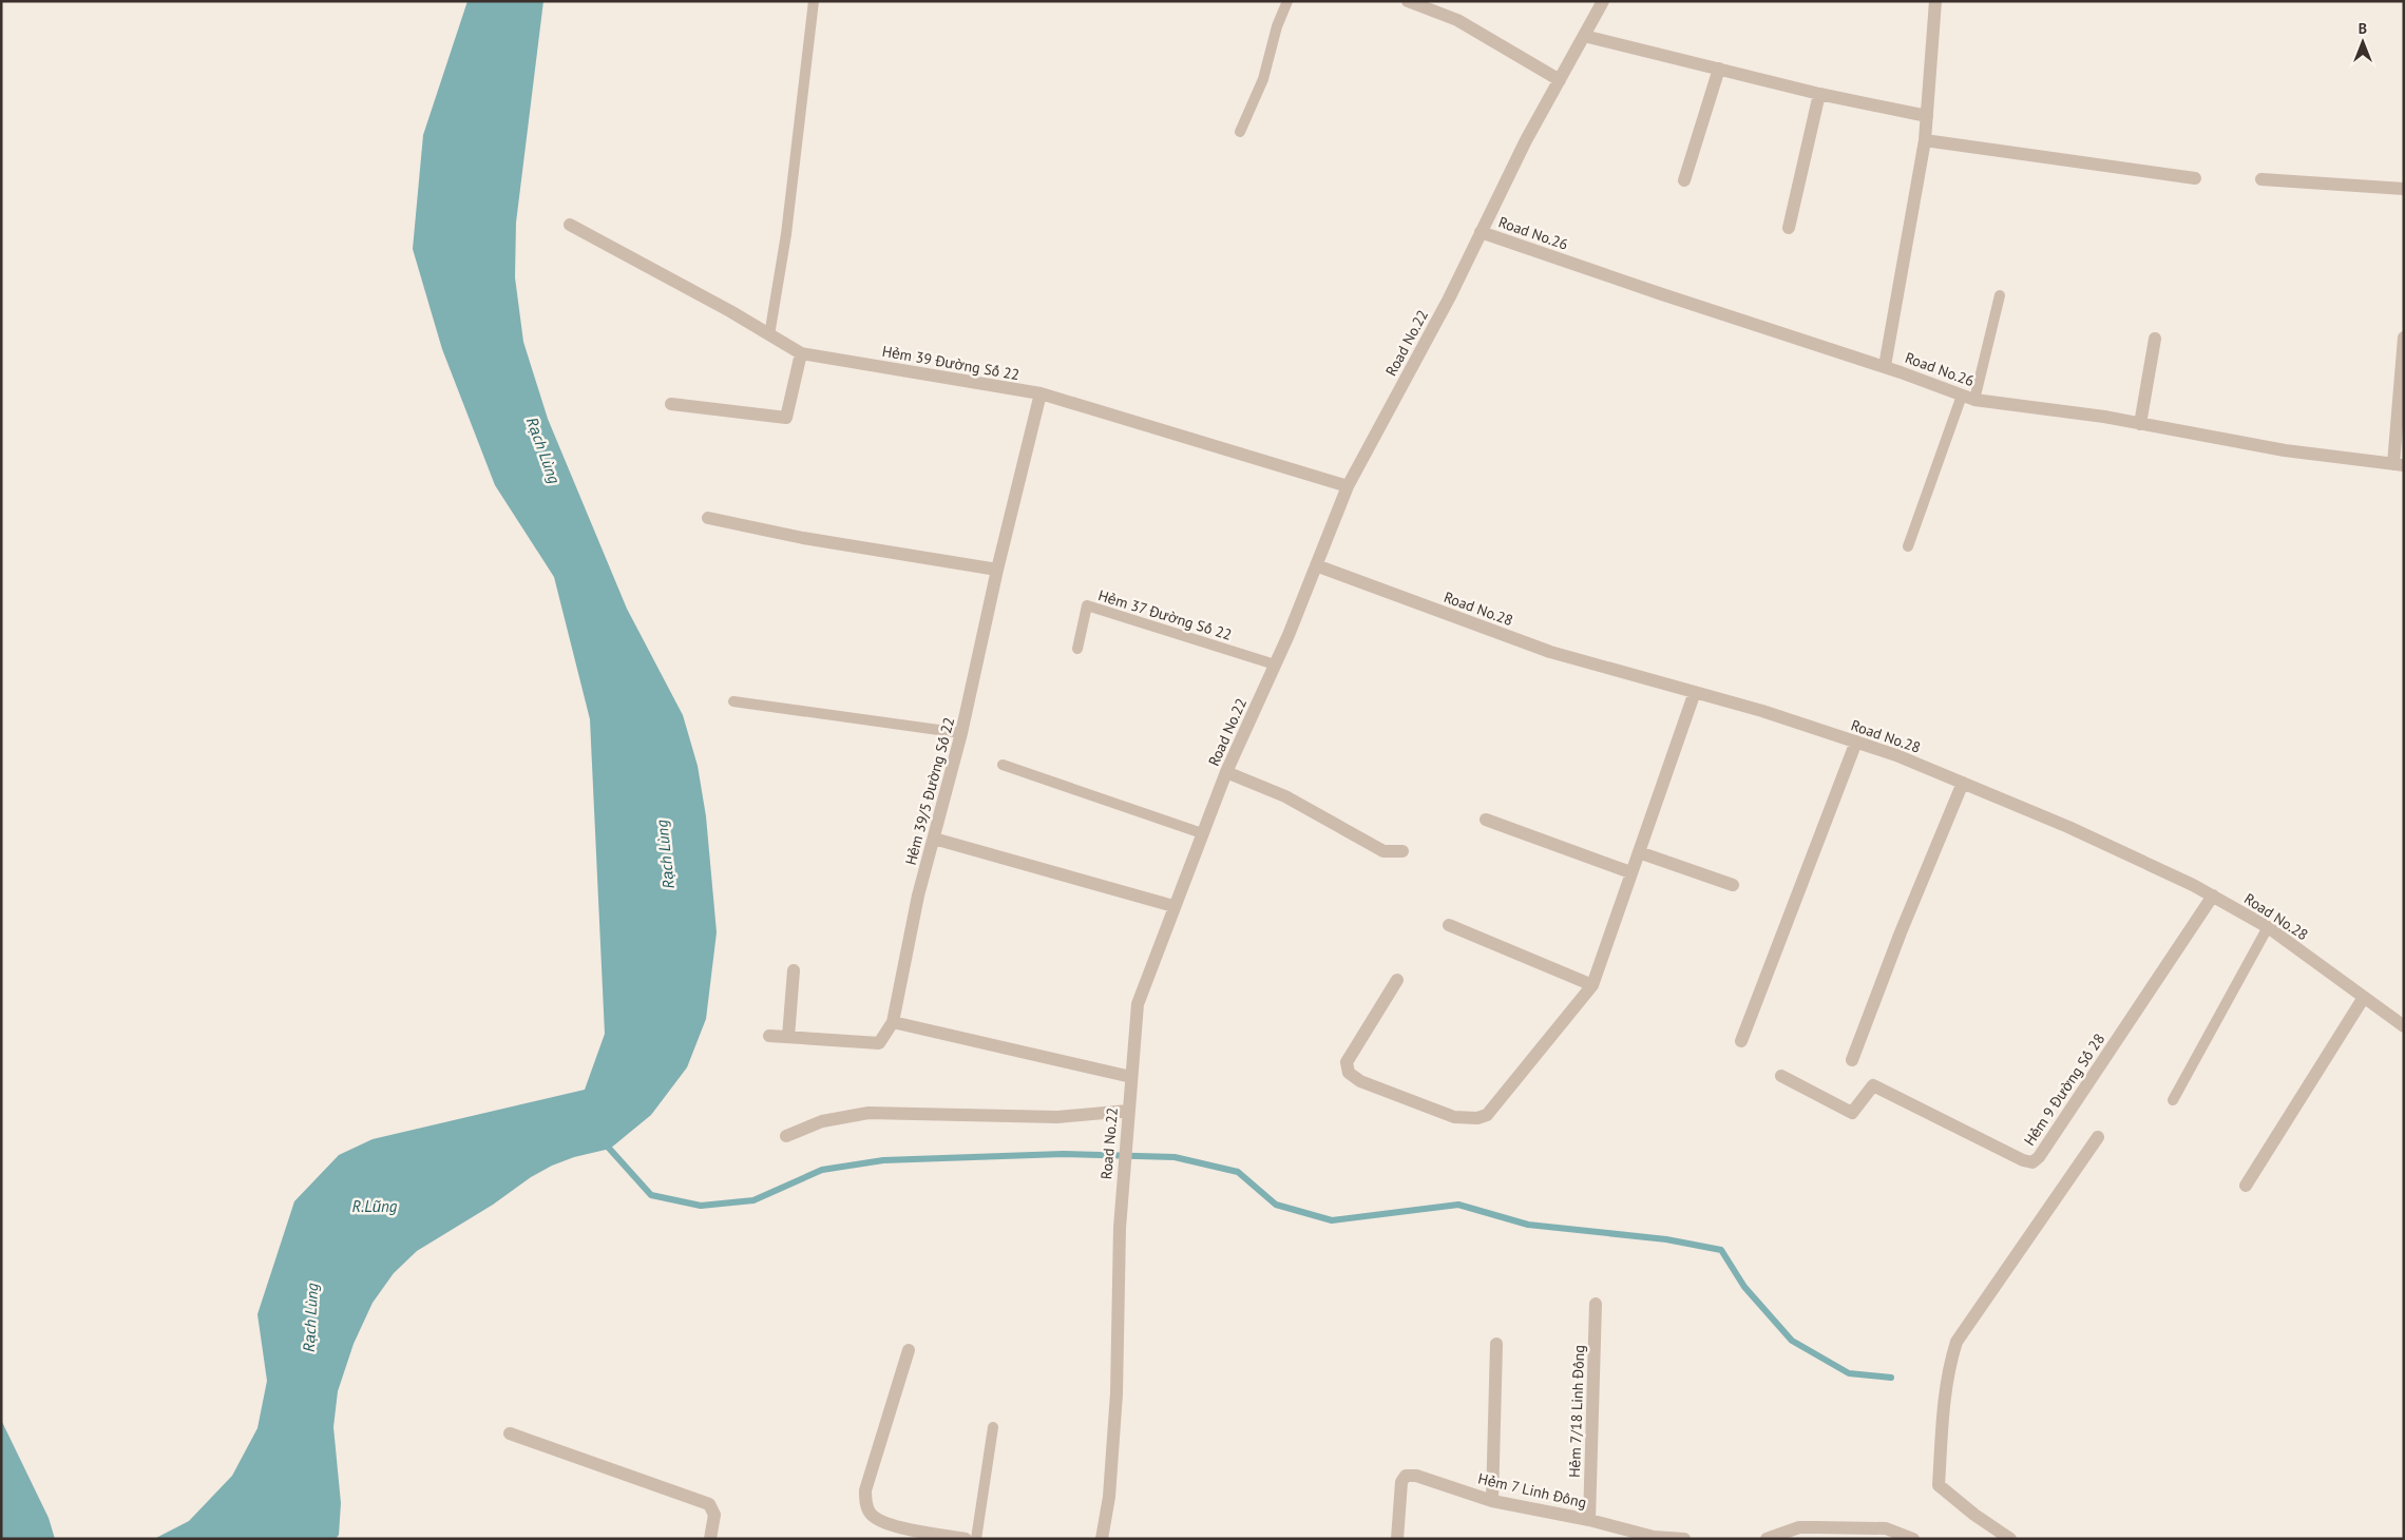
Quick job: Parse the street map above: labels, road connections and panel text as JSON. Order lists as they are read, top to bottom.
{
  "streets": {
    "street": [
      "Road No.26",
      "Road No.22",
      "Hẻm 39 Đường Số 22",
      "Road No.28",
      "Hẻm 39/5 Đường Số 22",
      "Hẻm 9 Đường Số 28",
      "Hẻm 7/18 Linh Đông",
      "Hẻm 7 Linh Đông"
    ],
    "lane": ["Hẻm 37 Đường Số 22"]
  },
  "crossings": [
    ["Road No.26", "Road No.22"],
    ["Road No.22", "Hẻm 39 Đường Số 22"],
    ["Road No.22", "Road No.28"],
    ["Road No.22", "Hẻm 37 Đường Số 22"],
    ["Hẻm 39 Đường Số 22", "Hẻm 39/5 Đường Số 22"],
    ["Road No.28", "Hẻm 9 Đường Số 28"],
    ["Hẻm 7/18 Linh Đông", "Hẻm 7 Linh Đông"]
  ],
  "water": ["Rạch Lùng", "R.Lũng"],
  "north": "top"
}
